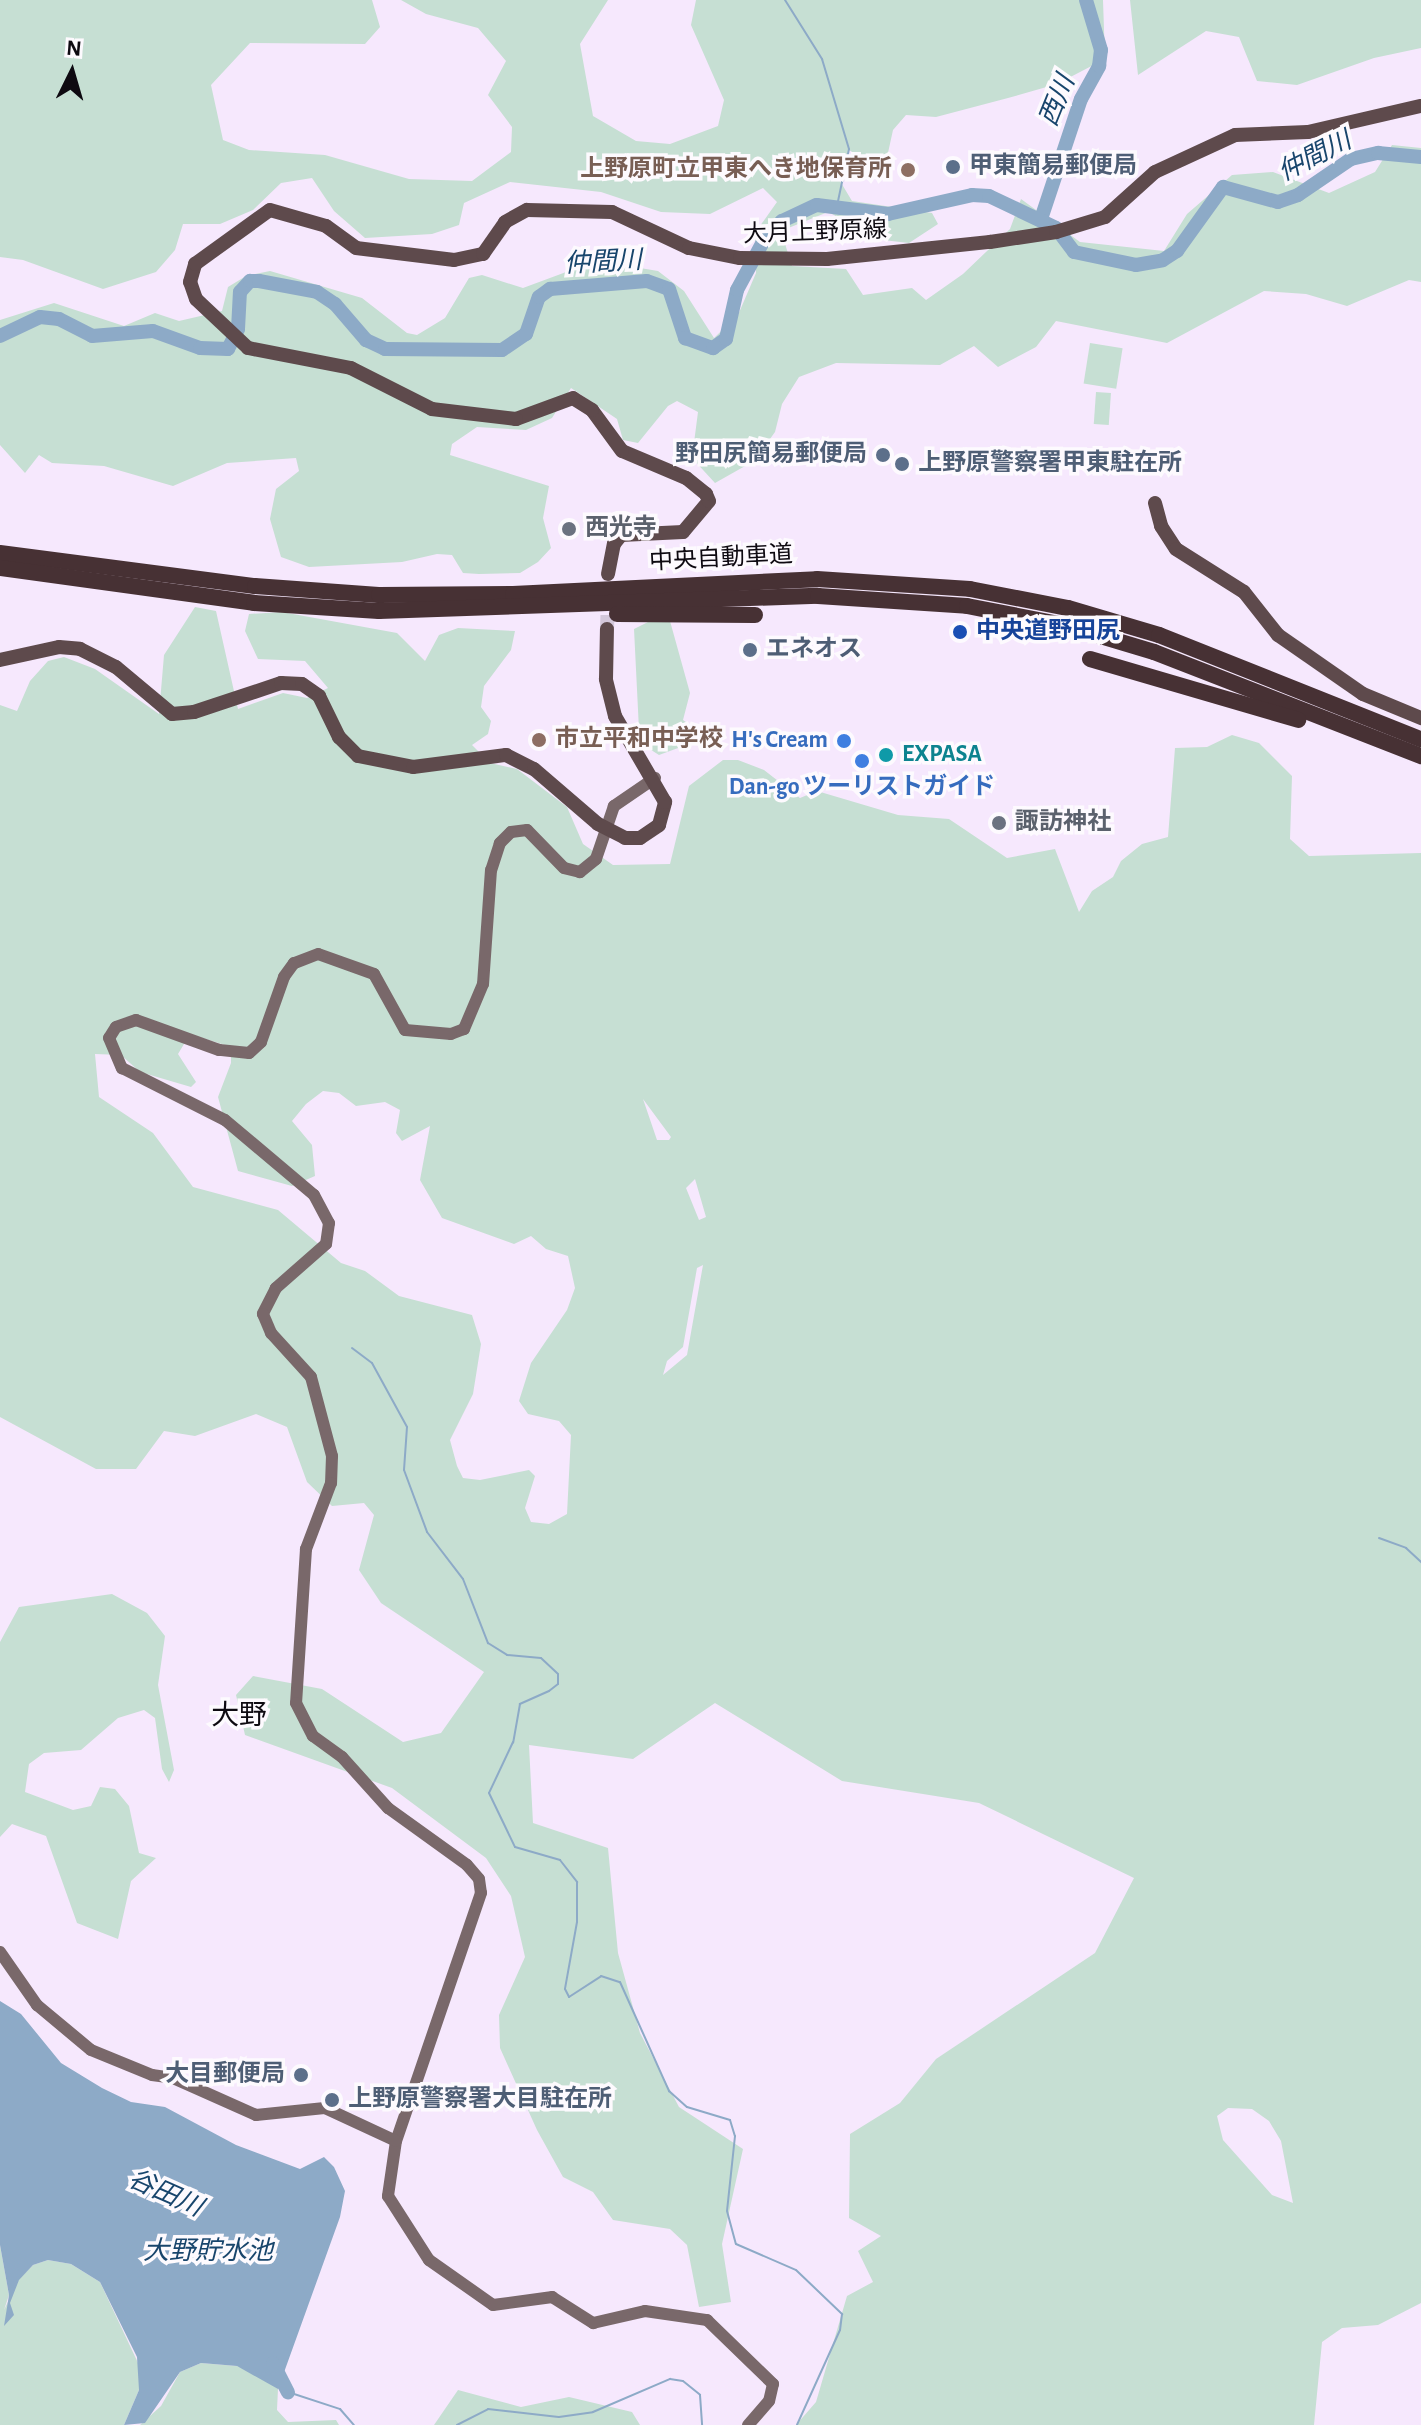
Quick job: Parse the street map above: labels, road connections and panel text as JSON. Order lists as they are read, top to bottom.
{
  "streets": {
    "highway": ["中央自動車道"],
    "main road": ["大月上野原線"]
  },
  "districts": ["大野"],
  "water": [
    "西川",
    "仲間川",
    "谷田川",
    "大野貯水池"
  ],
  "places": [
    "甲東簡易郵便局",
    "上野原町立甲東へき地保育所",
    "野田尻簡易郵便局",
    "上野原警察署甲東駐在所",
    "西光寺",
    "中央道野田尻",
    "エネオス",
    "市立平和中学校",
    "H's Cream",
    "EXPASA",
    "Dan-go ツーリストガイド",
    "諏訪神社",
    "大目郵便局",
    "上野原警察署大目駐在所"
  ],
  "north": "top"
}
